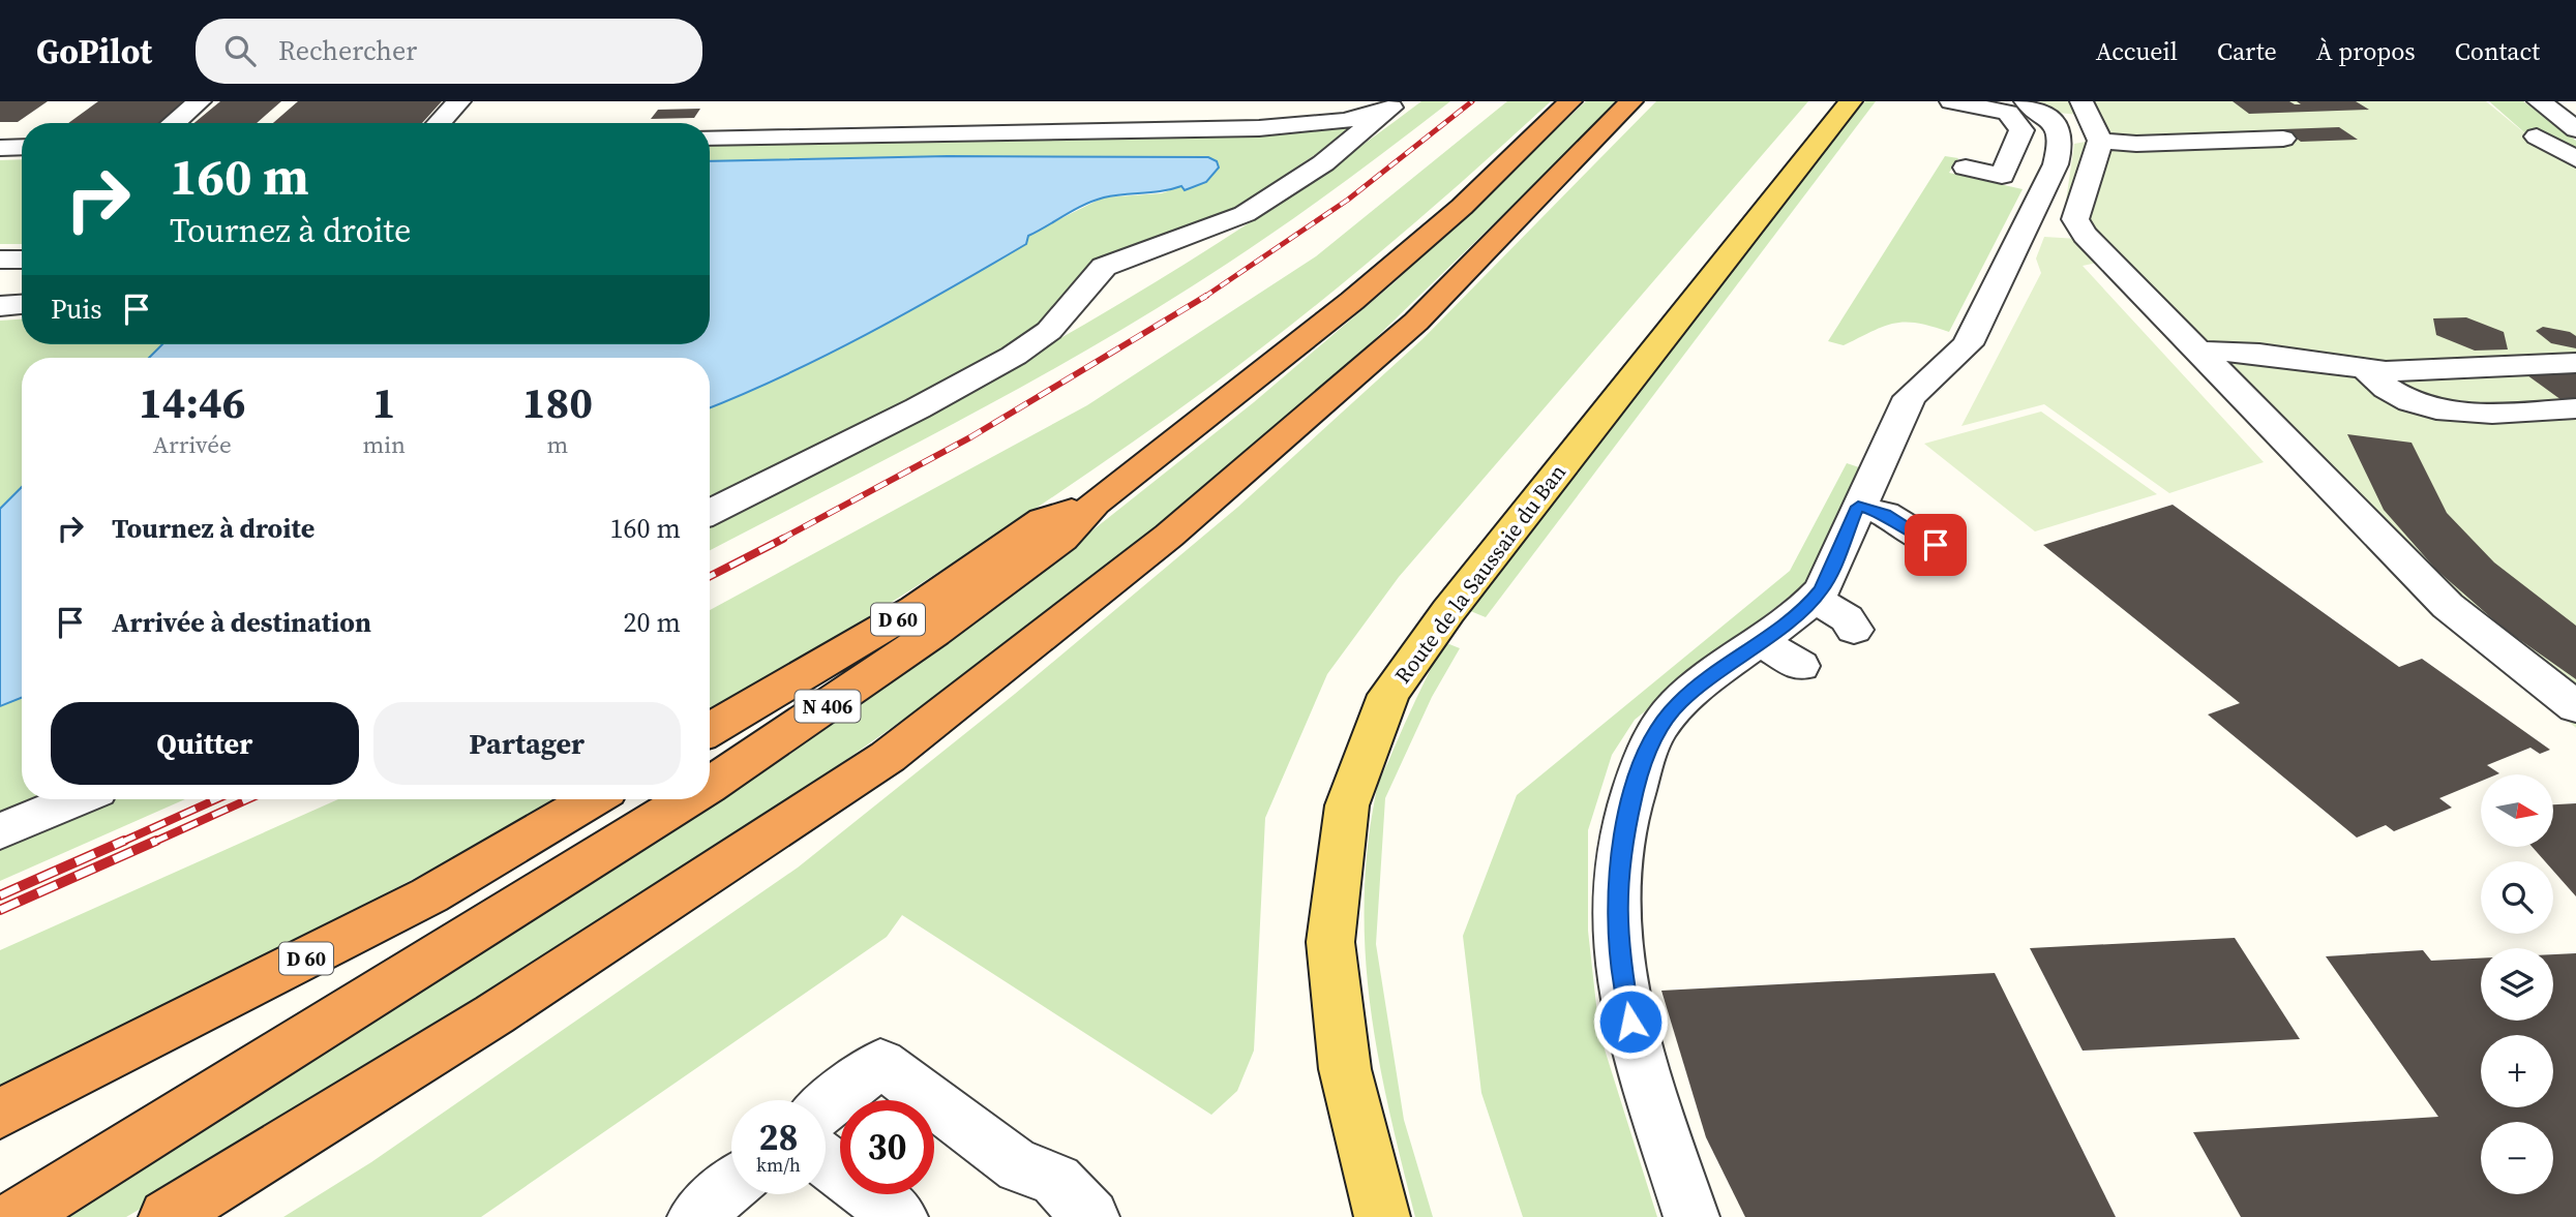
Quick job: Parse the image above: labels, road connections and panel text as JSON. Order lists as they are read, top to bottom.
{
  "streets": {
    "highway": ["D 60", "N 406"],
    "main road": ["Route de la Saussaie du Ban"]
  },
  "crossings": [
    ["D 60", "N 406"]
  ],
  "north": "right",
  "page": {
    "header": "GoPilot",
    "search": "Rechercher",
    "nav": [
      "Accueil",
      "Carte",
      "À propos",
      "Contact"
    ],
    "turn": ["160 m", "Tournez à droite"],
    "then": "Puis",
    "eta": [
      "14:46",
      "Arrivée",
      "1",
      "min",
      "180",
      "m"
    ],
    "list": [
      {
        "name": "Tournez à droite",
        "value": "160 m"
      },
      {
        "name": "Arrivée à destination",
        "value": "20 m"
      }
    ],
    "buttons": ["Quitter", "Partager"],
    "map_buttons": ["+", "−"],
    "speed": "28 km/h",
    "limit": "30"
  }
}
